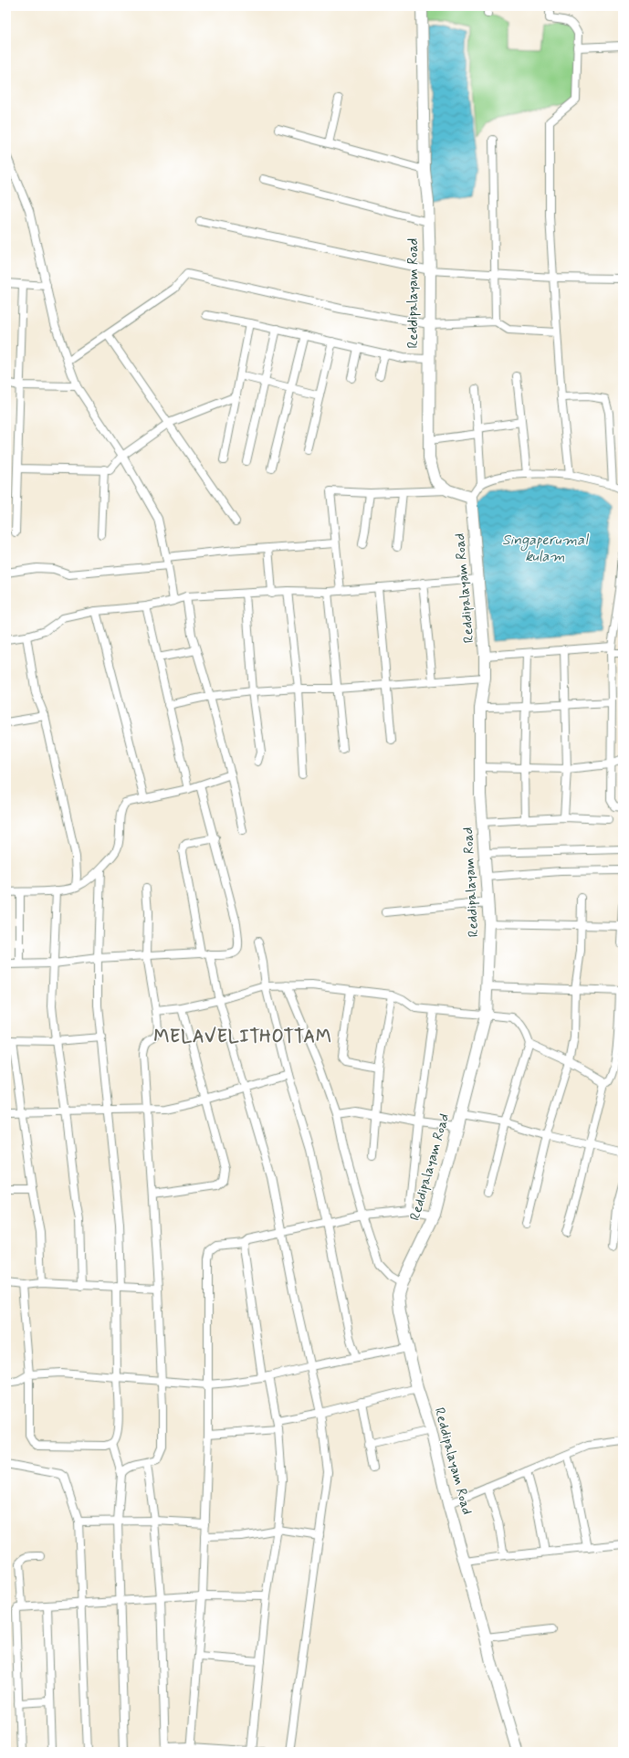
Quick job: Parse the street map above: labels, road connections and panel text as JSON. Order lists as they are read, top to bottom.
{
  "streets": {
    "main road": ["Reddipalayam Road"]
  },
  "districts": ["MELAVELITHOTTAM"],
  "water": ["Singaperumal kulam"]
}
